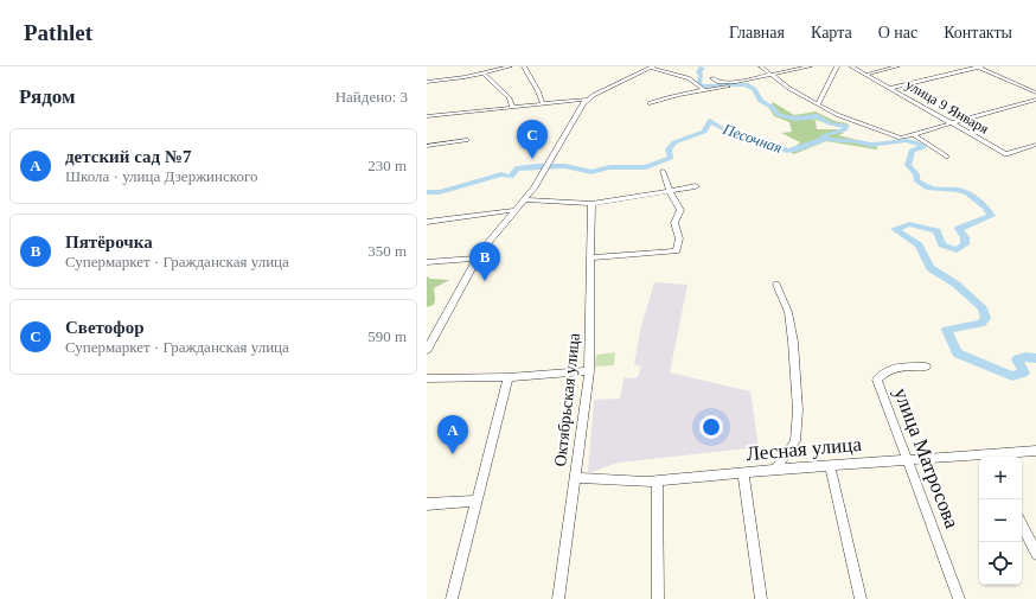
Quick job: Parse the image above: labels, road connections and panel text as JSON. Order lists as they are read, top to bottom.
{
  "streets": {
    "street": [
      "улица 9 Января",
      "Октябрьская улица",
      "Лесная улица",
      "улица Матросова"
    ]
  },
  "crossings": [
    ["Октябрьская улица", "Лесная улица"],
    ["Лесная улица", "улица Матросова"]
  ],
  "water": ["Песочная"],
  "page": {
    "header": "Pathlet",
    "nav": [
      "Главная",
      "Карта",
      "О нас",
      "Контакты"
    ],
    "heading": ["Рядом", "Найдено: 3"],
    "pins": ["C", "B", "A"],
    "list": [
      {
        "mark": "A",
        "name": "детский сад №7",
        "note": "Школа · улица Дзержинского",
        "value": "230 m"
      },
      {
        "mark": "B",
        "name": "Пятёрочка",
        "note": "Супермаркет · Гражданская улица",
        "value": "350 m"
      },
      {
        "mark": "C",
        "name": "Светофор",
        "note": "Супермаркет · Гражданская улица",
        "value": "590 m"
      }
    ],
    "map_buttons": ["+", "−"]
  }
}
